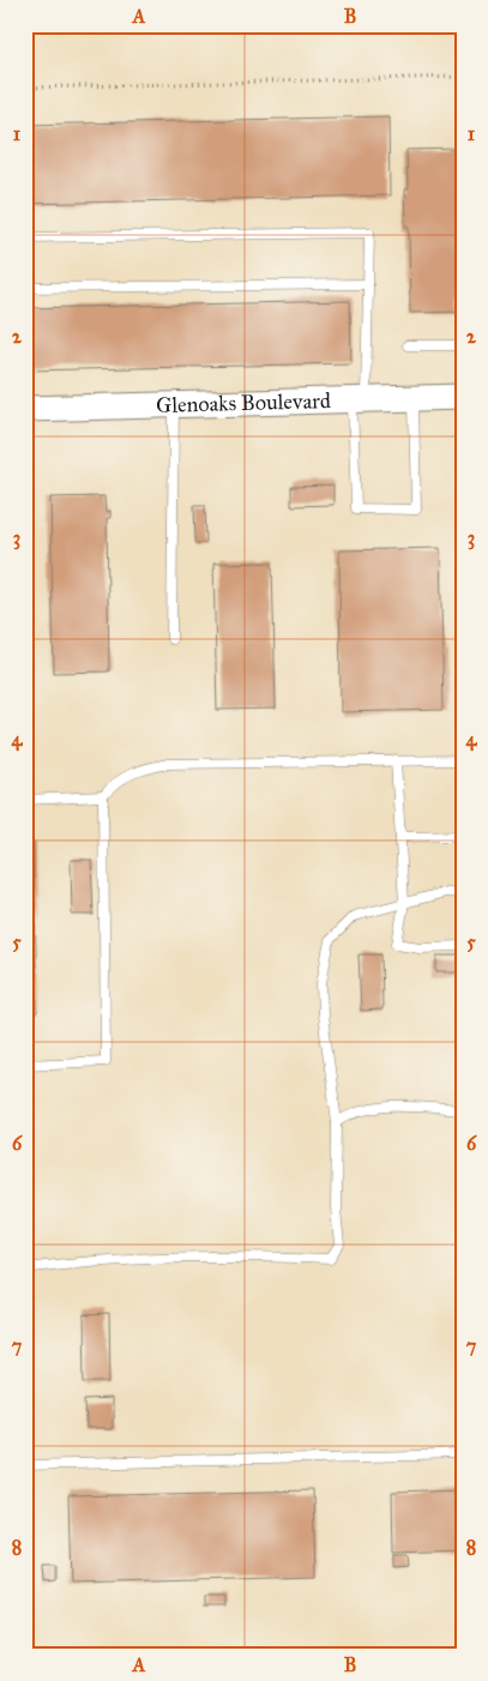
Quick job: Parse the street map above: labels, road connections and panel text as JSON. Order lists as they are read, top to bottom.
{
  "streets": {
    "main road": ["Glenoaks Boulevard"]
  },
  "grid": {
    "columns": ["A", "B"],
    "rows": [
      "1",
      "2",
      "3",
      "4",
      "5",
      "6",
      "7",
      "8"
    ]
  }
}
